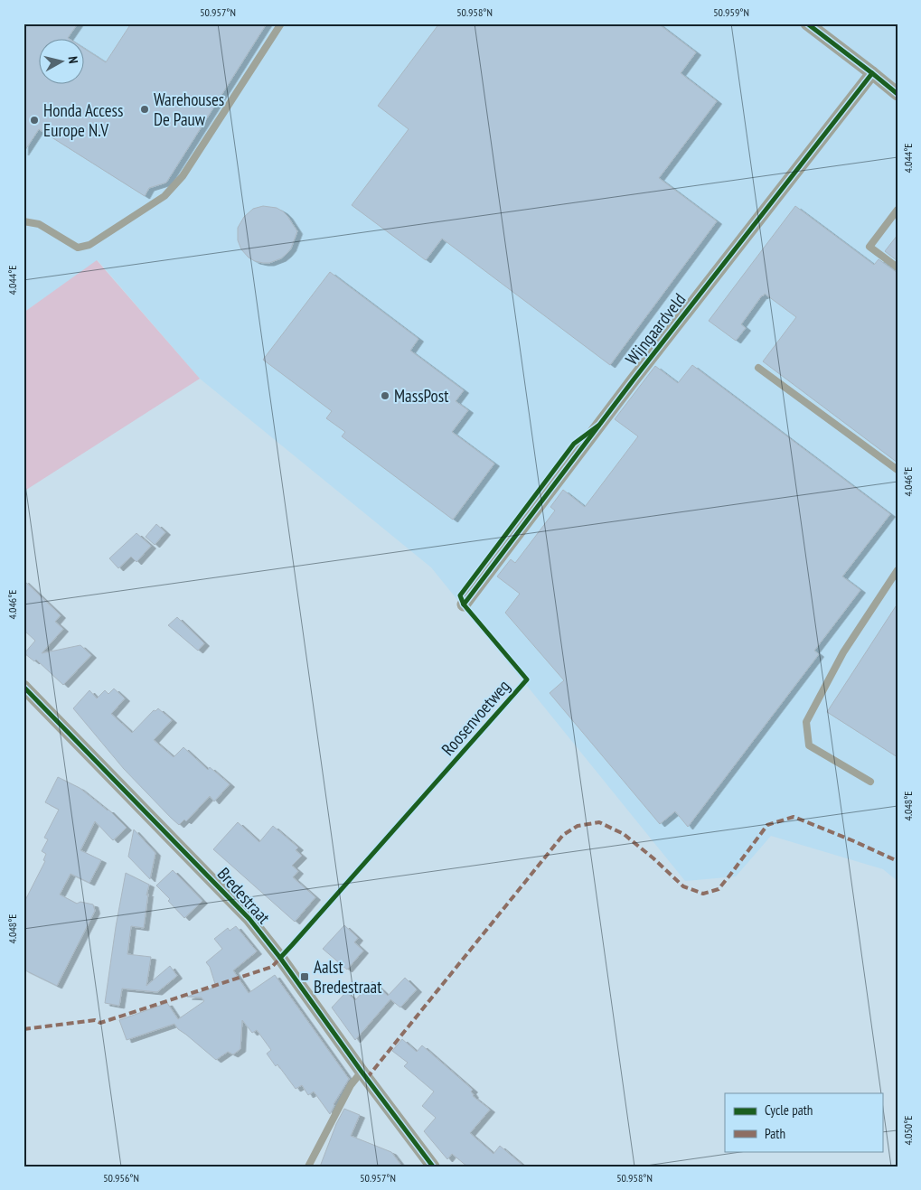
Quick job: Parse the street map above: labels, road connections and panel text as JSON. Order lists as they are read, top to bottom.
{
  "streets": {
    "street": ["Wijngaardveld", "Bredestraat"],
    "cycle path": ["Roosenvoetweg"]
  },
  "places": {
    "other": ["Warehouses De Pauw", "Honda Access Europe N.V", "MassPost"],
    "transit": ["Aalst Bredestraat"]
  },
  "legend": ["Cycle path", "Path"],
  "north": "right",
  "coordinates": [
    "50.957°N",
    "50.958°N",
    "50.959°N",
    "4.044°E",
    "4.046°E",
    "4.048°E",
    "4.050°E",
    "50.956°N"
  ]
}
